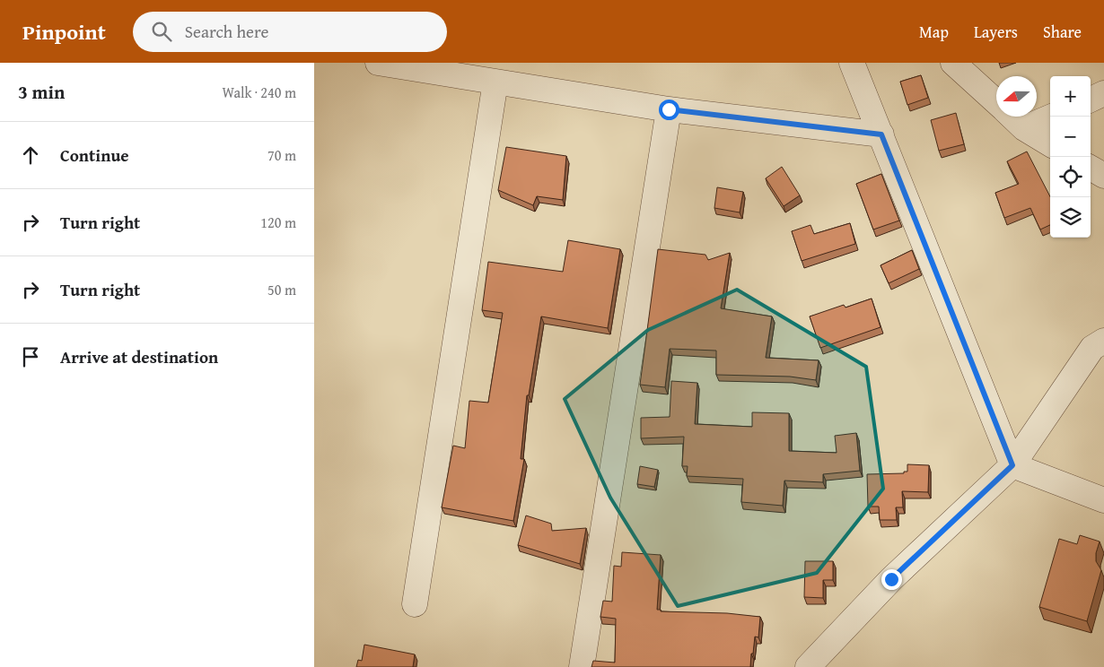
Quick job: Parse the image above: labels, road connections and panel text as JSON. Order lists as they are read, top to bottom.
{
  "north": "left",
  "page": {
    "header": "Pinpoint",
    "search": "Search here",
    "nav": ["Map", "Layers", "Share"],
    "heading": ["3 min", "Walk · 240 m"],
    "map_buttons": ["+", "−"],
    "list": [
      ["Continue", "70 m"],
      ["Turn right", "120 m"],
      ["Turn right", "50 m"],
      "Arrive at destination"
    ]
  }
}
